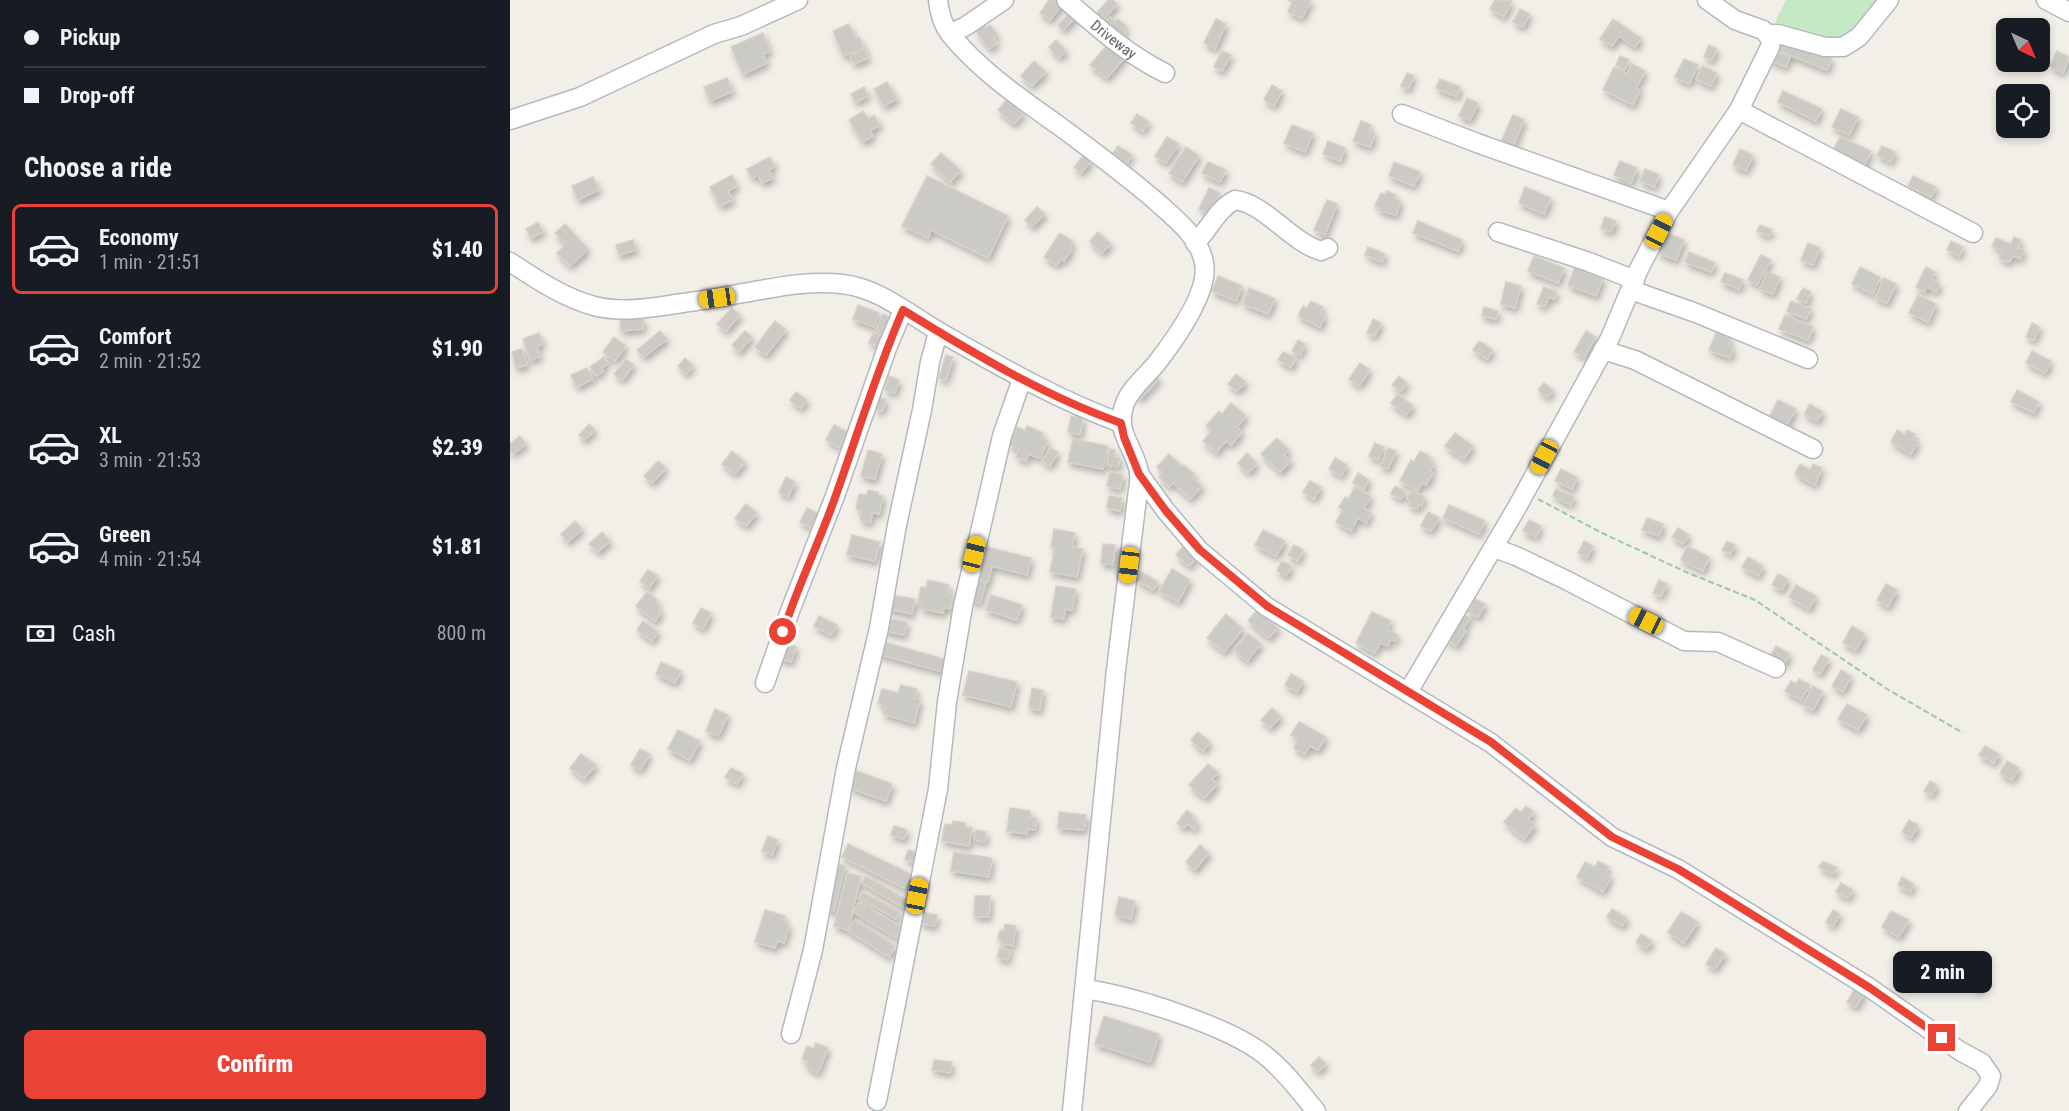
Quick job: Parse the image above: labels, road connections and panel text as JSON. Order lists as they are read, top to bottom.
{
  "streets": {
    "street": ["Driveway"]
  },
  "north": "bottom right",
  "page": {
    "banner": ["Pickup", "Drop-off"],
    "heading": "Choose a ride",
    "list": [
      {
        "name": "Economy",
        "note": "1 min · 21:51",
        "value": "$1.40"
      },
      {
        "name": "Comfort",
        "note": "2 min · 21:52",
        "value": "$1.90"
      },
      {
        "name": "XL",
        "note": "3 min · 21:53",
        "value": "$2.39"
      },
      {
        "name": "Green",
        "note": "4 min · 21:54",
        "value": "$1.81"
      }
    ],
    "pay": ["Cash", "800 m"],
    "bubble": "2 min",
    "buttons": "Confirm"
  }
}
